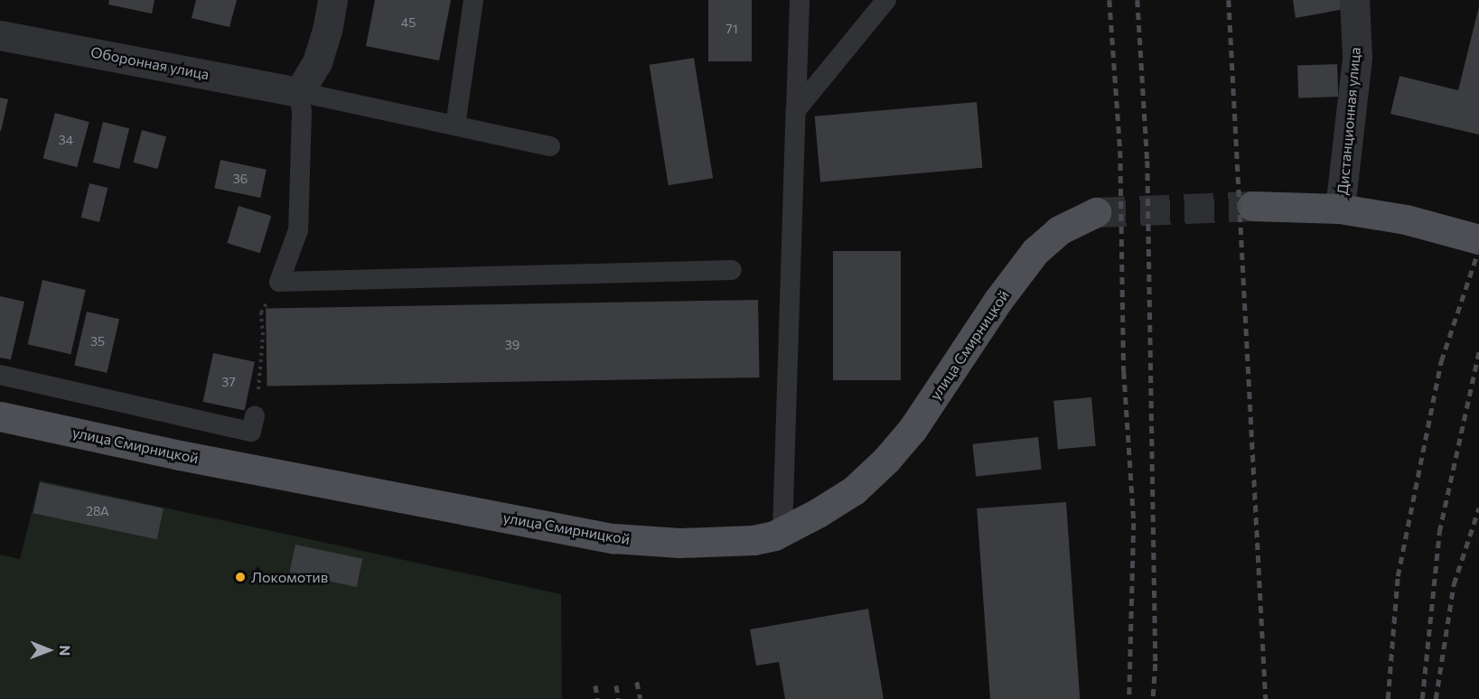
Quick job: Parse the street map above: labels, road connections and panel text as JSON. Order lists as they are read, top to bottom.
{
  "streets": {
    "main road": ["улица Смирницкой"],
    "street": ["Оборонная улица", "Дистанционная улица"]
  },
  "places": ["Локомотив"],
  "house_numbers": [
    "45",
    "71",
    "34",
    "36",
    "35",
    "39",
    "37",
    "28А"
  ],
  "north": "right"
}
